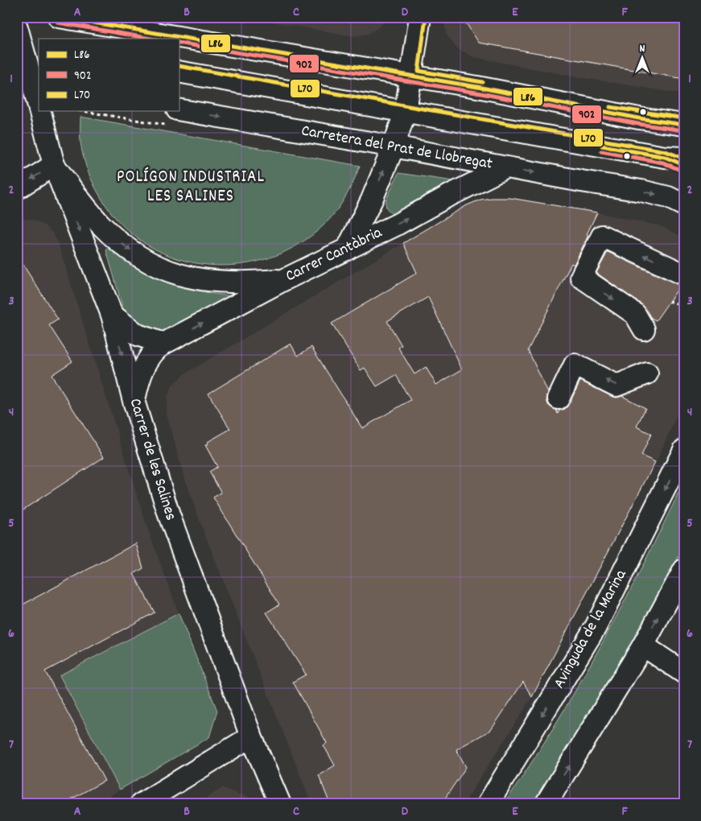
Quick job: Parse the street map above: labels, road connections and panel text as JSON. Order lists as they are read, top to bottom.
{
  "streets": {
    "street": [
      "Carretera del Prat de Llobregat",
      "Carrer Cantàbria",
      "Carrer de les Salines",
      "Avinguda de la Marina"
    ]
  },
  "crossings": [
    ["Carretera del Prat de Llobregat", "Carrer Cantàbria"],
    ["Carrer Cantàbria", "Carrer de les Salines"]
  ],
  "one_way": ["Carrer Cantàbria"],
  "districts": ["POLÍGON INDUSTRIAL LES SALINES"],
  "lines": ["transit line L86", "transit line L70", "transit line 902"],
  "legend": ["L86", "902", "L70"],
  "north": "top",
  "grid": {
    "columns": [
      "A",
      "B",
      "C",
      "D",
      "E",
      "F"
    ],
    "rows": [
      "1",
      "2",
      "3",
      "4",
      "5",
      "6",
      "7"
    ]
  }
}
